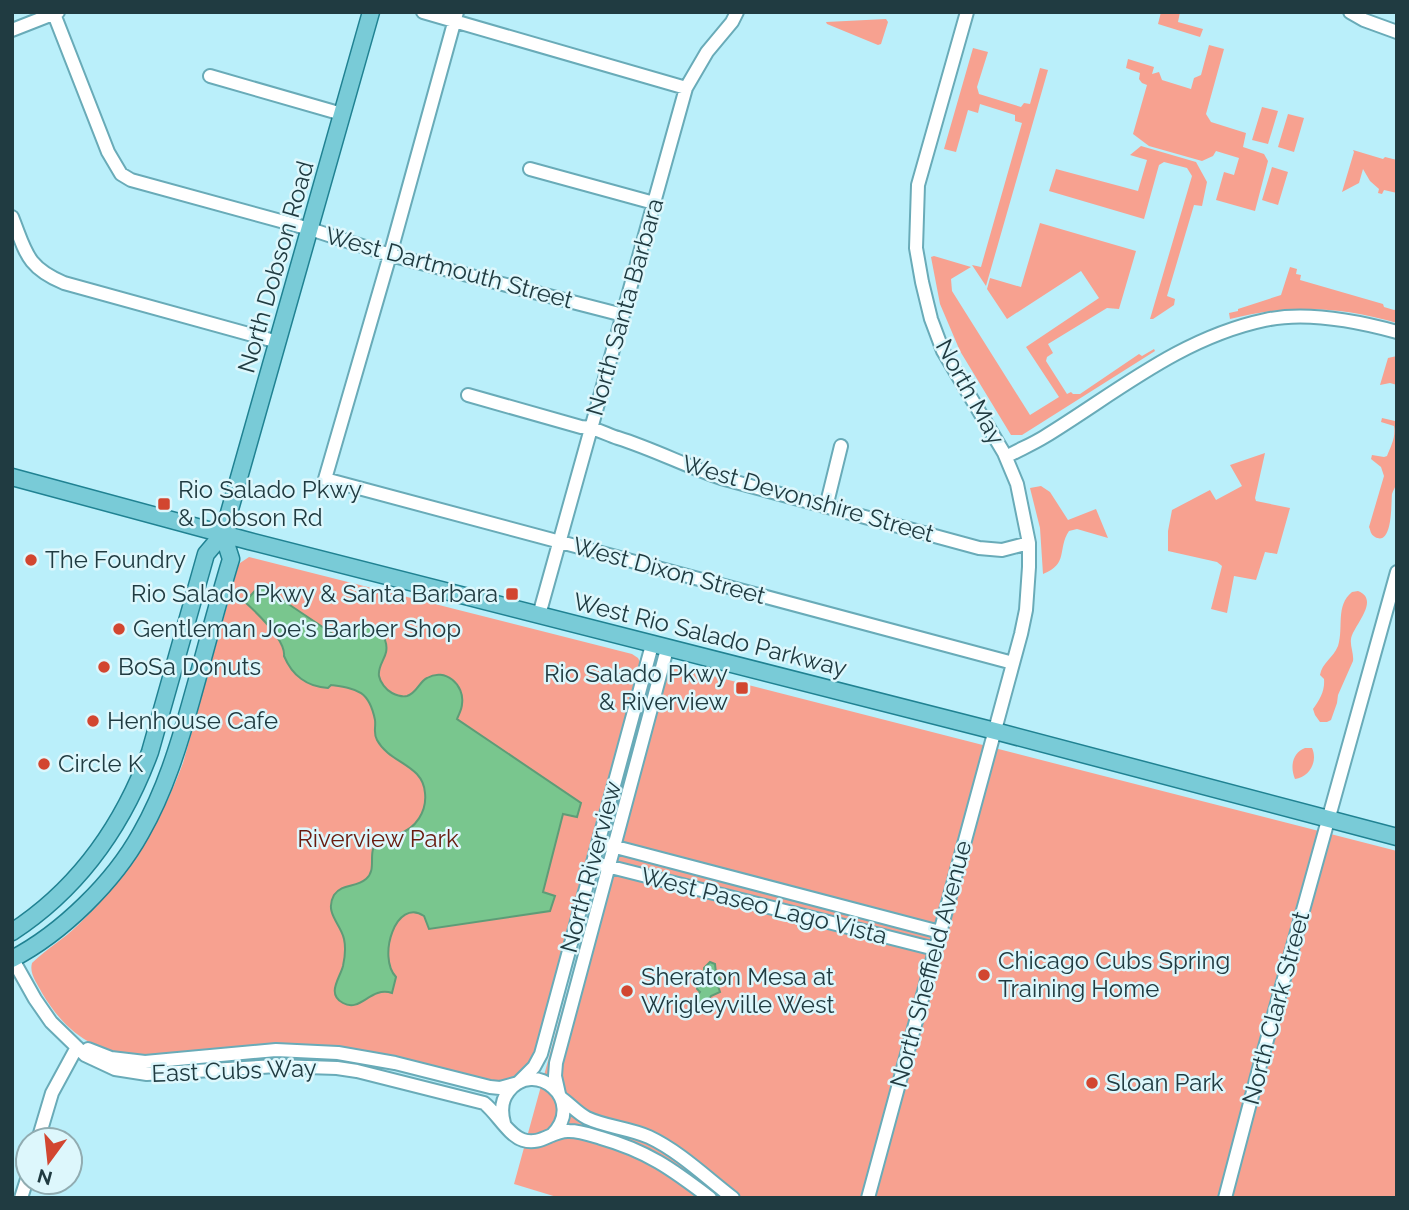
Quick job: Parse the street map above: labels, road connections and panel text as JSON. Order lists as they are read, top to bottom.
{
  "streets": {
    "main road": ["North Dobson Road", "West Rio Salado Parkway"],
    "street": [
      "West Dartmouth Street",
      "North Santa Barbara",
      "North May",
      "West Devonshire Street",
      "West Dixon Street",
      "North Riverview",
      "West Paseo Lago Vista",
      "North Sheffield Avenue",
      "North Clark Street",
      "East Cubs Way"
    ]
  },
  "crossings": [
    ["North Dobson Road", "West Dartmouth Street"],
    ["North Dobson Road", "West Rio Salado Parkway"],
    ["North Dobson Road", "East Cubs Way"],
    ["West Dartmouth Street", "North Santa Barbara"],
    ["West Dartmouth Street", "West Dixon Street"],
    ["North Santa Barbara", "West Devonshire Street"],
    ["North Santa Barbara", "West Dixon Street"],
    ["North Santa Barbara", "West Rio Salado Parkway"],
    ["North May", "West Devonshire Street"],
    ["North May", "West Dixon Street"],
    ["North May", "West Rio Salado Parkway"],
    ["North May", "North Sheffield Avenue"],
    ["West Rio Salado Parkway", "North Riverview"],
    ["West Rio Salado Parkway", "North Sheffield Avenue"],
    ["West Rio Salado Parkway", "North Clark Street"],
    ["North Riverview", "West Paseo Lago Vista"],
    ["North Riverview", "East Cubs Way"],
    ["West Paseo Lago Vista", "North Sheffield Avenue"]
  ],
  "parks": ["Riverview Park"],
  "places": {
    "transit": ["Rio Salado Pkwy & Dobson Rd", "Rio Salado Pkwy & Santa Barbara", "Rio Salado Pkwy & Riverview"],
    "other": [
      "The Foundry",
      "Gentleman Joe's Barber Shop",
      "BoSa Donuts",
      "Henhouse Cafe",
      "Circle K",
      "Chicago Cubs Spring Training Home",
      "Sheraton Mesa at Wrigleyville West",
      "Sloan Park"
    ]
  },
  "north": "bottom"
}
